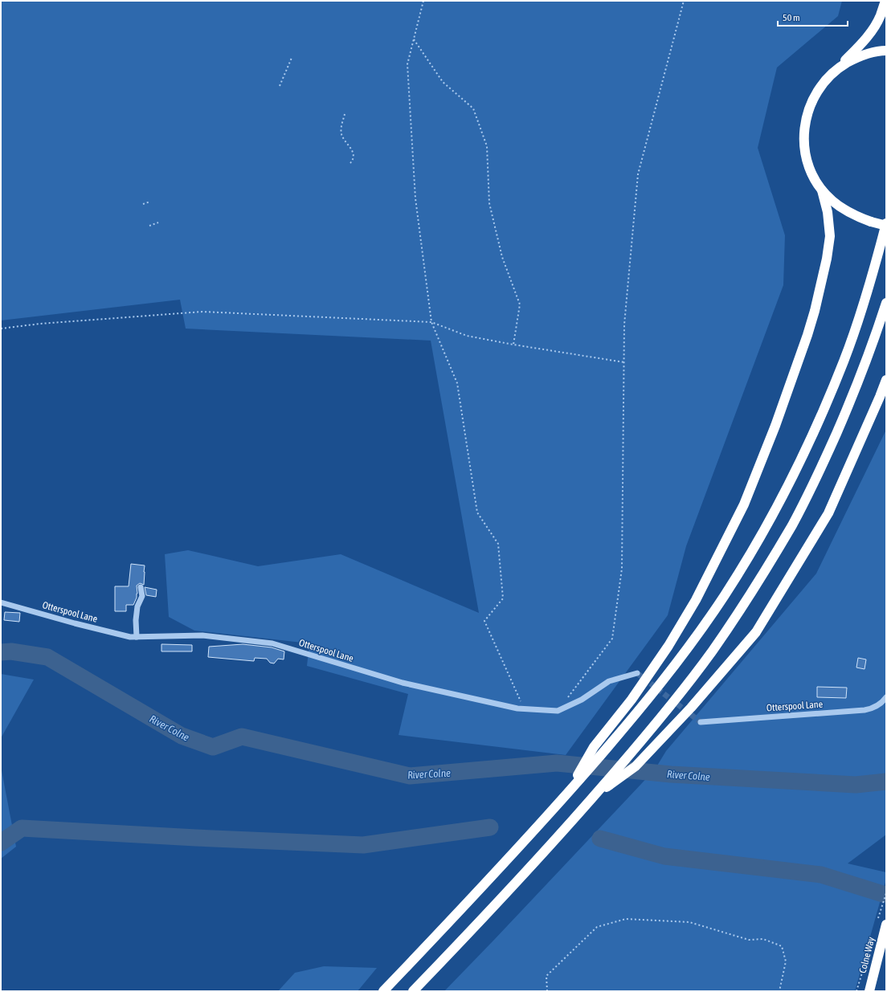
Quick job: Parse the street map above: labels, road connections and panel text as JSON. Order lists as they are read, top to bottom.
{
  "streets": {
    "highway": ["Colne Way"],
    "street": ["Otterspool Lane"]
  },
  "water": ["River Colne"],
  "scale_bar": "50 m"
}
